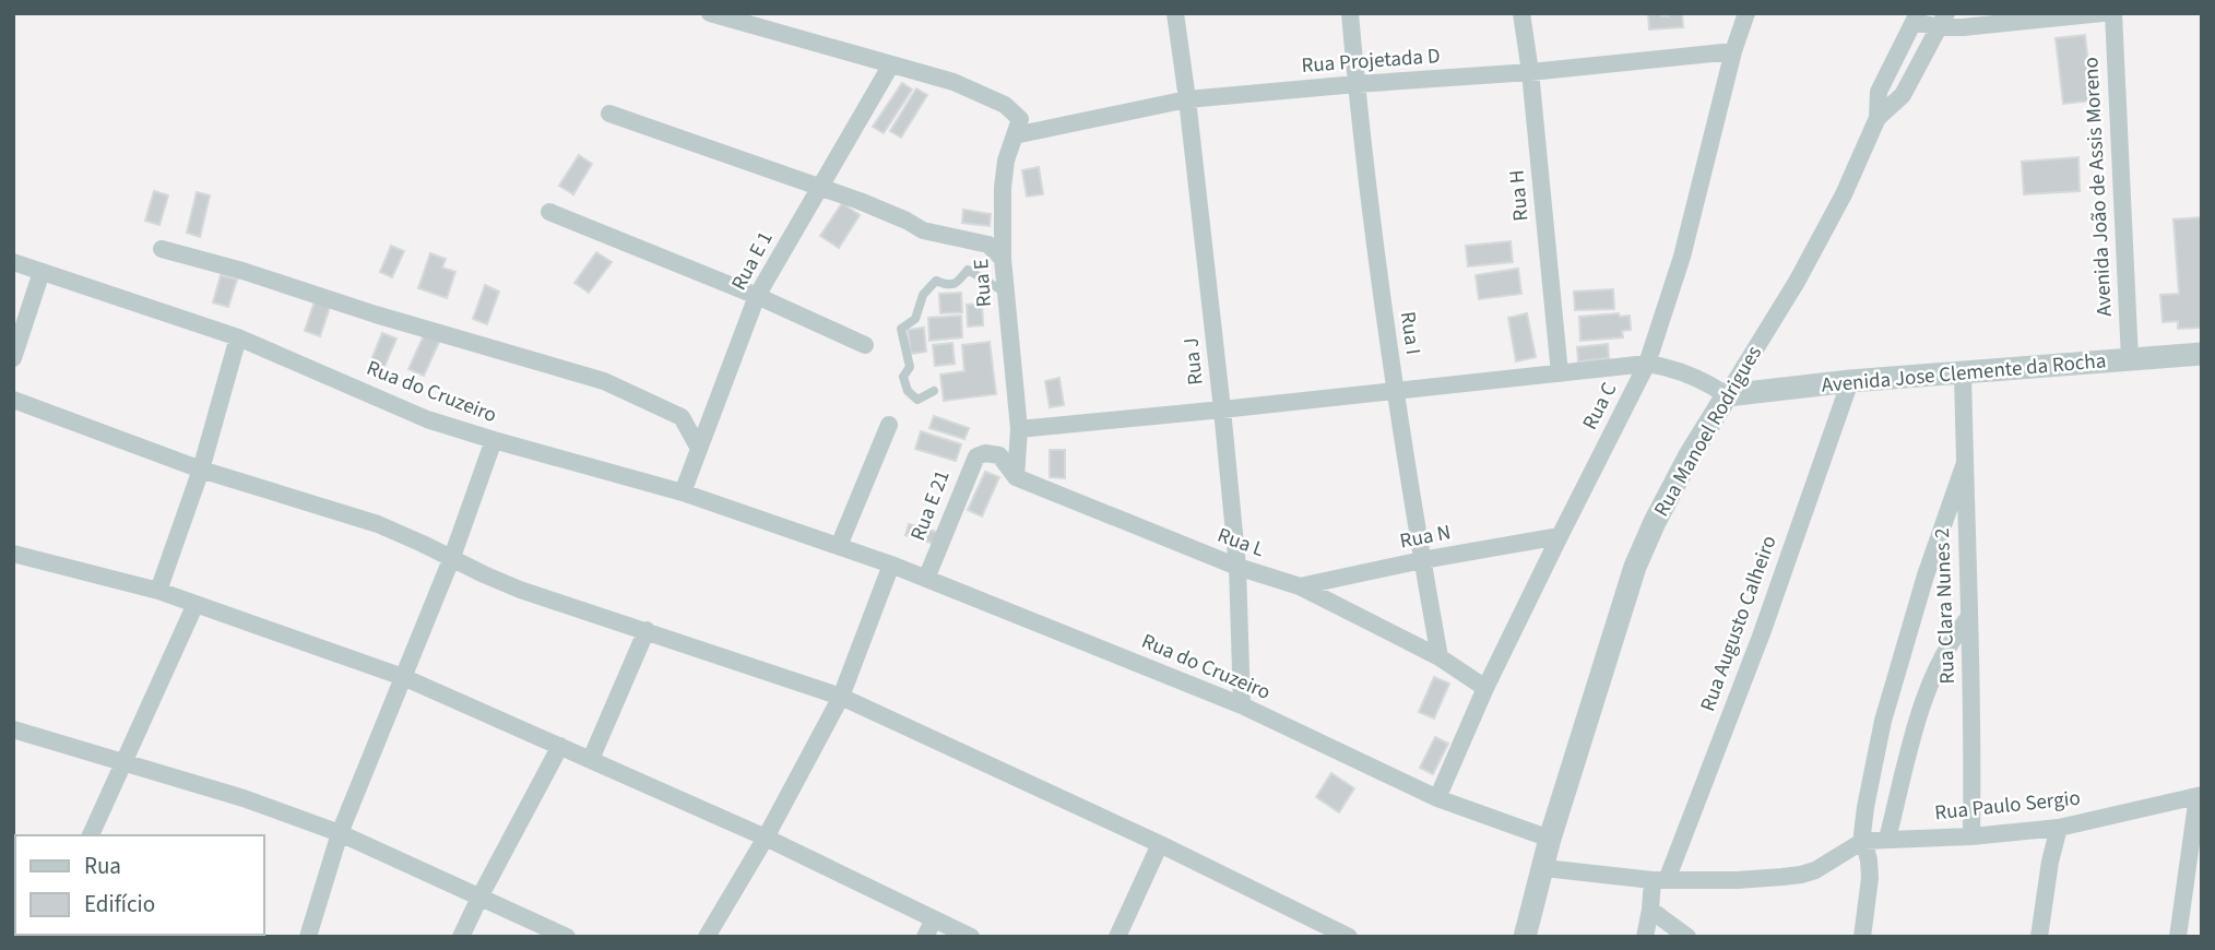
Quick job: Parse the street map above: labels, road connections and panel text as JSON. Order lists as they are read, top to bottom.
{
  "streets": {
    "street": [
      "Rua Projetada D",
      "Avenida João de Assis Moreno",
      "Rua H",
      "Rua E 1",
      "Rua E",
      "Rua I",
      "Rua J",
      "Avenida Jose Clemente da Rocha",
      "Rua do Cruzeiro",
      "Rua C",
      "Rua Manoel Rodrigues",
      "Rua E 21",
      "Rua N",
      "Rua L",
      "Rua Clara Nunes 2",
      "Rua Augusto Calheiro",
      "Rua Paulo Sergio"
    ]
  },
  "crossings": [
    ["Rua Projetada D", "Rua H"],
    ["Rua Projetada D", "Rua E"],
    ["Rua Projetada D", "Rua I"],
    ["Rua Projetada D", "Rua J"],
    ["Rua Projetada D", "Rua C"],
    ["Avenida João de Assis Moreno", "Avenida Jose Clemente da Rocha"],
    ["Rua E 1", "Rua do Cruzeiro"],
    ["Rua I", "Rua N"],
    ["Rua I", "Rua L"],
    ["Rua J", "Rua do Cruzeiro"],
    ["Rua J", "Rua L"],
    ["Avenida Jose Clemente da Rocha", "Rua Manoel Rodrigues"],
    ["Avenida Jose Clemente da Rocha", "Rua Clara Nunes 2"],
    ["Avenida Jose Clemente da Rocha", "Rua Augusto Calheiro"],
    ["Rua do Cruzeiro", "Rua C"],
    ["Rua do Cruzeiro", "Rua Manoel Rodrigues"],
    ["Rua do Cruzeiro", "Rua E 21"],
    ["Rua C", "Rua N"],
    ["Rua C", "Rua L"],
    ["Rua E 21", "Rua L"],
    ["Rua N", "Rua L"],
    ["Rua Clara Nunes 2", "Rua Paulo Sergio"]
  ],
  "legend": ["Rua", "Edifício"]
}
